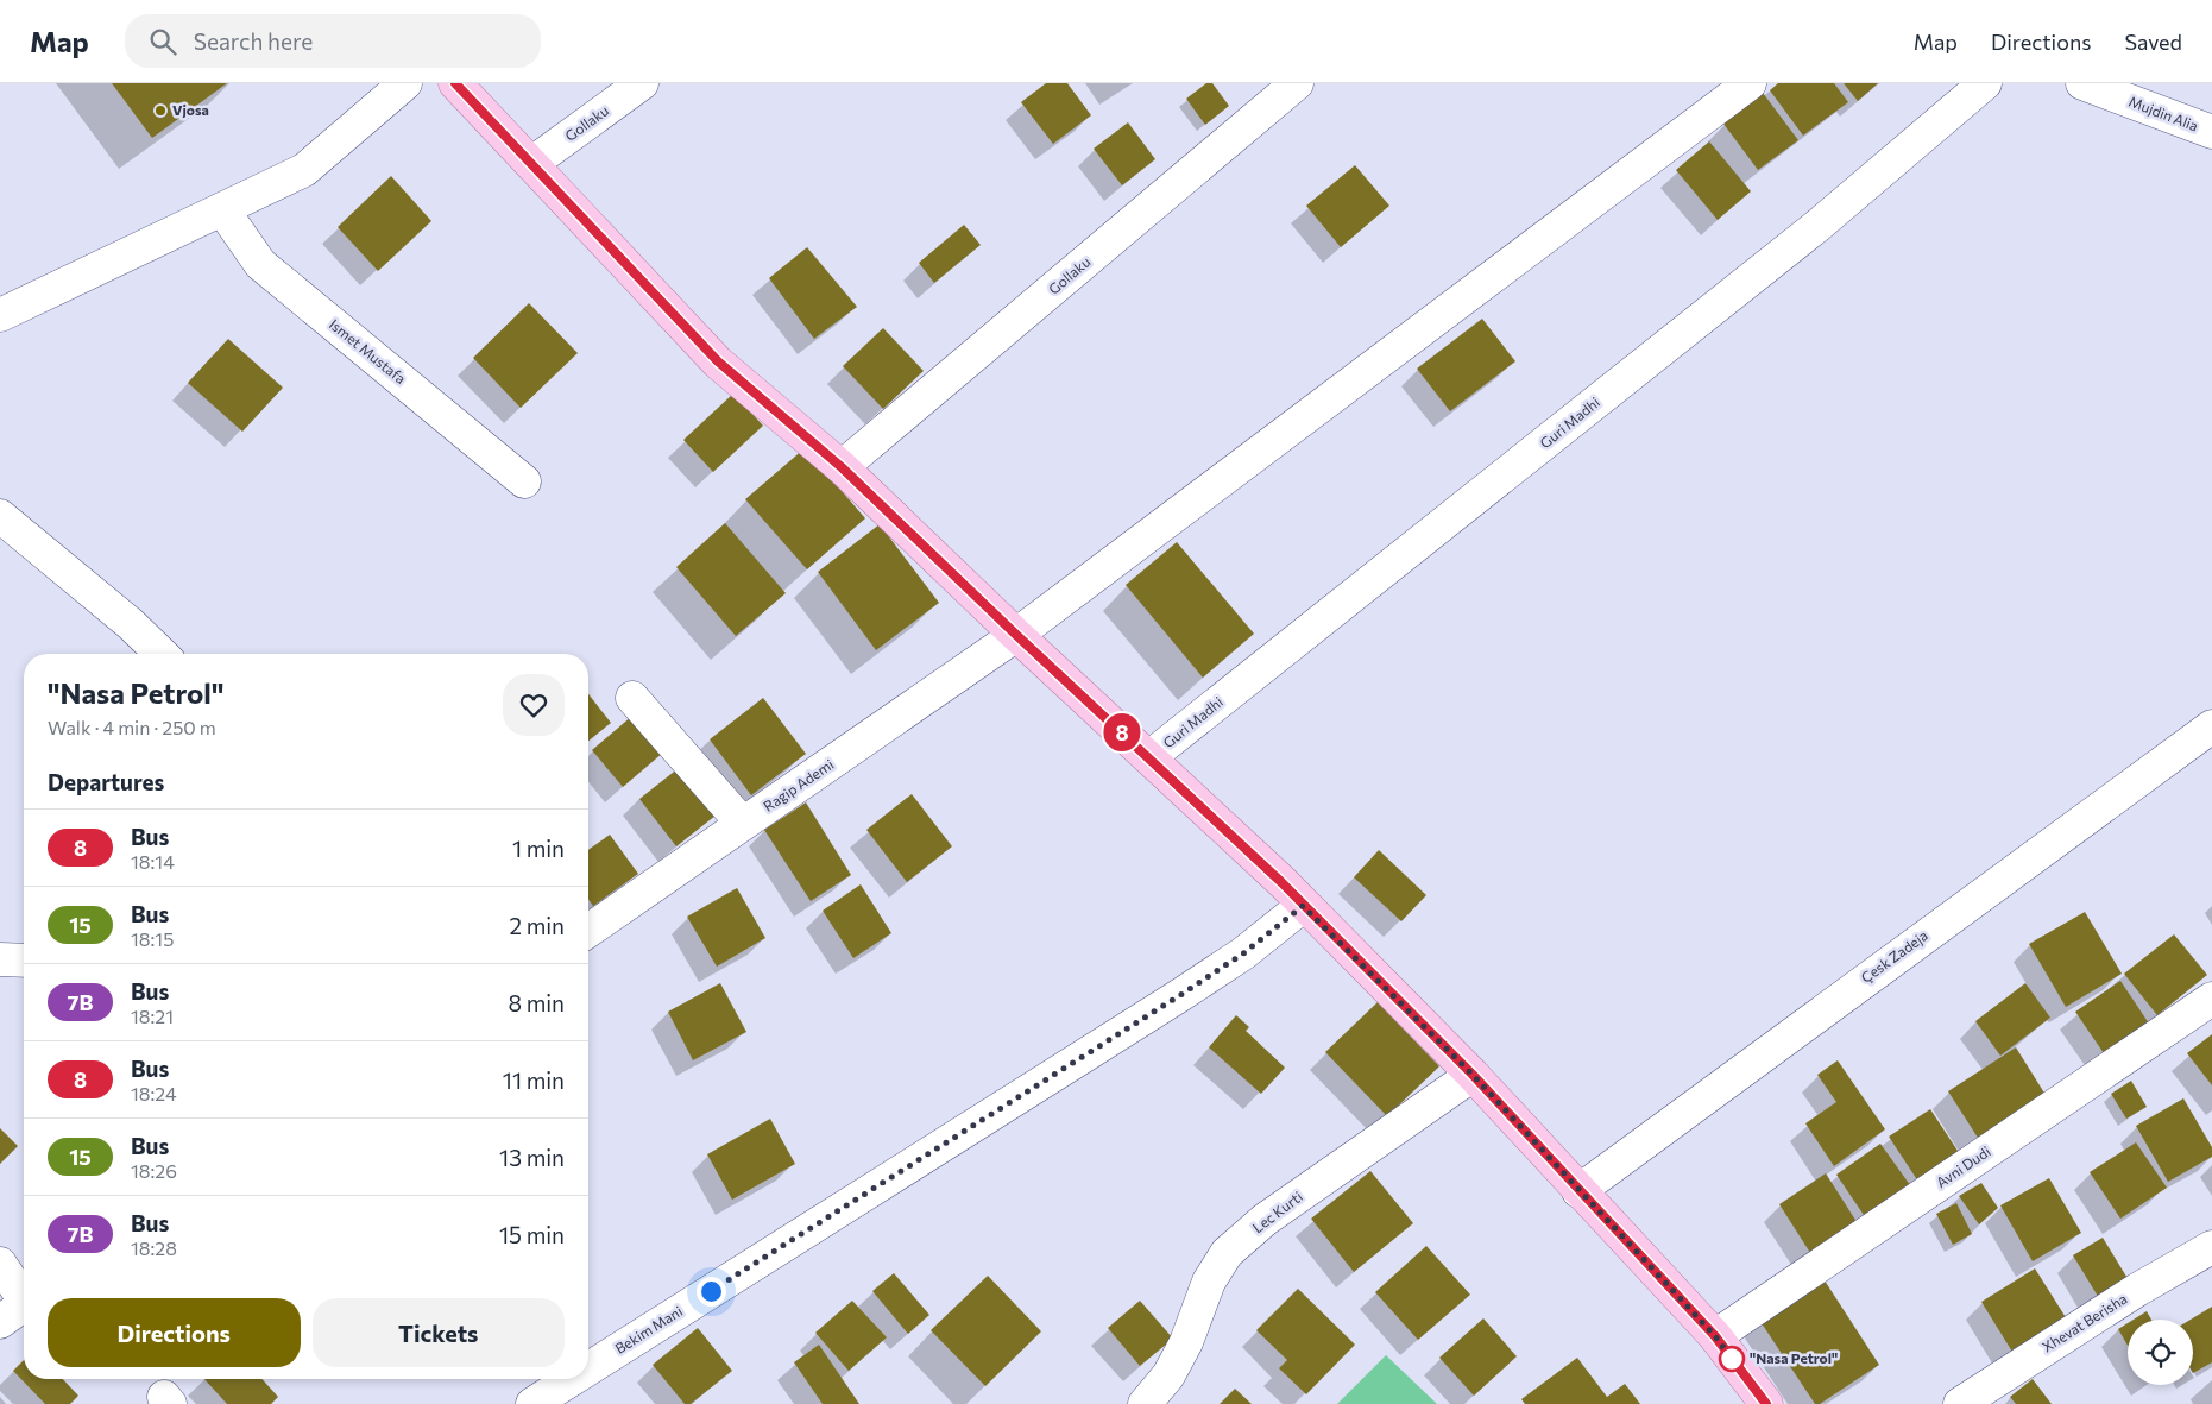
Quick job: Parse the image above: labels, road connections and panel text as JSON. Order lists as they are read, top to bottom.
{
  "streets": {
    "street": [
      "Mujdin Alia",
      "Gollaku",
      "Ismet Mustafa",
      "Guri Madhi",
      "Ragip Ademi",
      "Çesk Zadeja",
      "Avni Dudi",
      "Lec Kurti",
      "Xhevat Berisha",
      "Bekim Mani"
    ]
  },
  "places": ["Vjosa", "\"Nasa Petrol\""],
  "lines": ["bus line 8"],
  "page": {
    "header": "Map",
    "search": "Search here",
    "nav": ["Map", "Directions", "Saved"],
    "on_map": "8",
    "heading": [
      ["\"Nasa Petrol\"", "Walk · 4 min · 250 m"],
      "Departures"
    ],
    "list": [
      {
        "mark": "8",
        "name": "Bus",
        "note": "18:14",
        "value": "1 min"
      },
      {
        "mark": "15",
        "name": "Bus",
        "note": "18:15",
        "value": "2 min"
      },
      {
        "mark": "7B",
        "name": "Bus",
        "note": "18:21",
        "value": "8 min"
      },
      {
        "mark": "8",
        "name": "Bus",
        "note": "18:24",
        "value": "11 min"
      },
      {
        "mark": "15",
        "name": "Bus",
        "note": "18:26",
        "value": "13 min"
      },
      {
        "mark": "7B",
        "name": "Bus",
        "note": "18:28",
        "value": "15 min"
      }
    ],
    "buttons": ["Directions", "Tickets"]
  }
}
